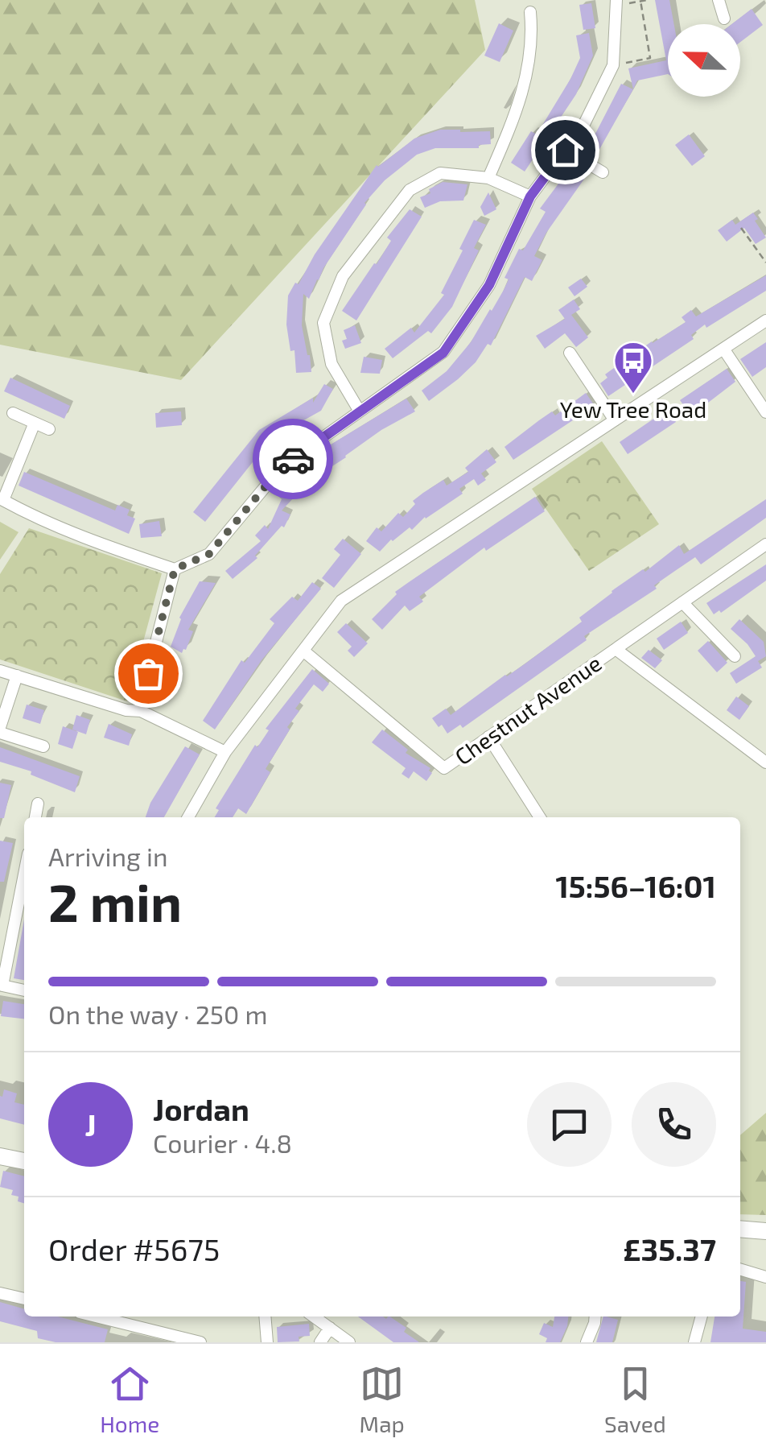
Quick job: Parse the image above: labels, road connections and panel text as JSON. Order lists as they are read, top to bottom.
{
  "streets": {
    "street": ["Chestnut Avenue"]
  },
  "places": {
    "bus stop": ["Yew Tree Road"]
  },
  "north": "left",
  "page": {
    "heading": ["2 min", "Arriving in", "15:56–16:01"],
    "panel": [
      "Jordan",
      "Courier · 4.8",
      "Order #5675",
      "£35.37"
    ],
    "bar": "On the way · 250 m",
    "round": "J",
    "tabs": ["Home", "Map", "Saved"]
  }
}
